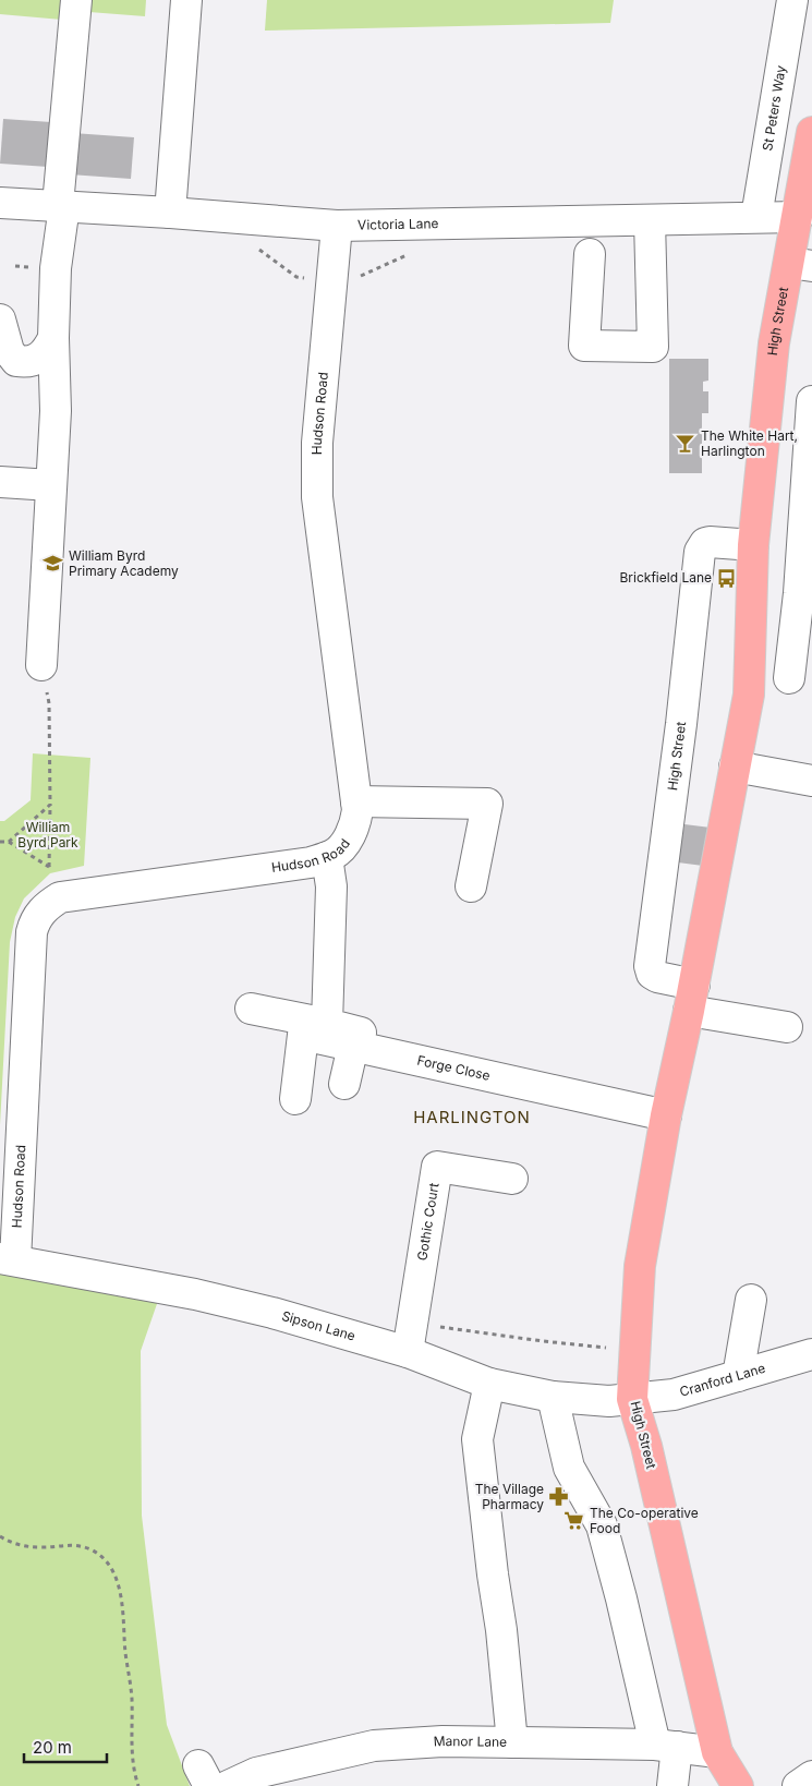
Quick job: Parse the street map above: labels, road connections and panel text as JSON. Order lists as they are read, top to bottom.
{
  "streets": {
    "main road": ["High Street"],
    "street": [
      "St Peters Way",
      "Victoria Lane",
      "Hudson Road",
      "Forge Close",
      "Gothic Court",
      "Sipson Lane",
      "Cranford Lane",
      "Manor Lane"
    ]
  },
  "crossings": [
    ["St Peters Way", "Victoria Lane"],
    ["Victoria Lane", "High Street"],
    ["Victoria Lane", "Hudson Road"],
    ["High Street", "Forge Close"],
    ["High Street", "Sipson Lane"],
    ["High Street", "Cranford Lane"],
    ["High Street", "Manor Lane"],
    ["Hudson Road", "Sipson Lane"],
    ["Gothic Court", "Sipson Lane"],
    ["Sipson Lane", "Cranford Lane"]
  ],
  "districts": ["HARLINGTON"],
  "parks": ["William Byrd Park"],
  "places": {
    "bar": ["The White Hart, Harlington"],
    "school or university": ["William Byrd Primary Academy"],
    "bus stop": ["Brickfield Lane"],
    "pharmacy": ["The Village Pharmacy"],
    "supermarket": ["The Co-operative Food"]
  },
  "scale_bar": "20 m"
}
